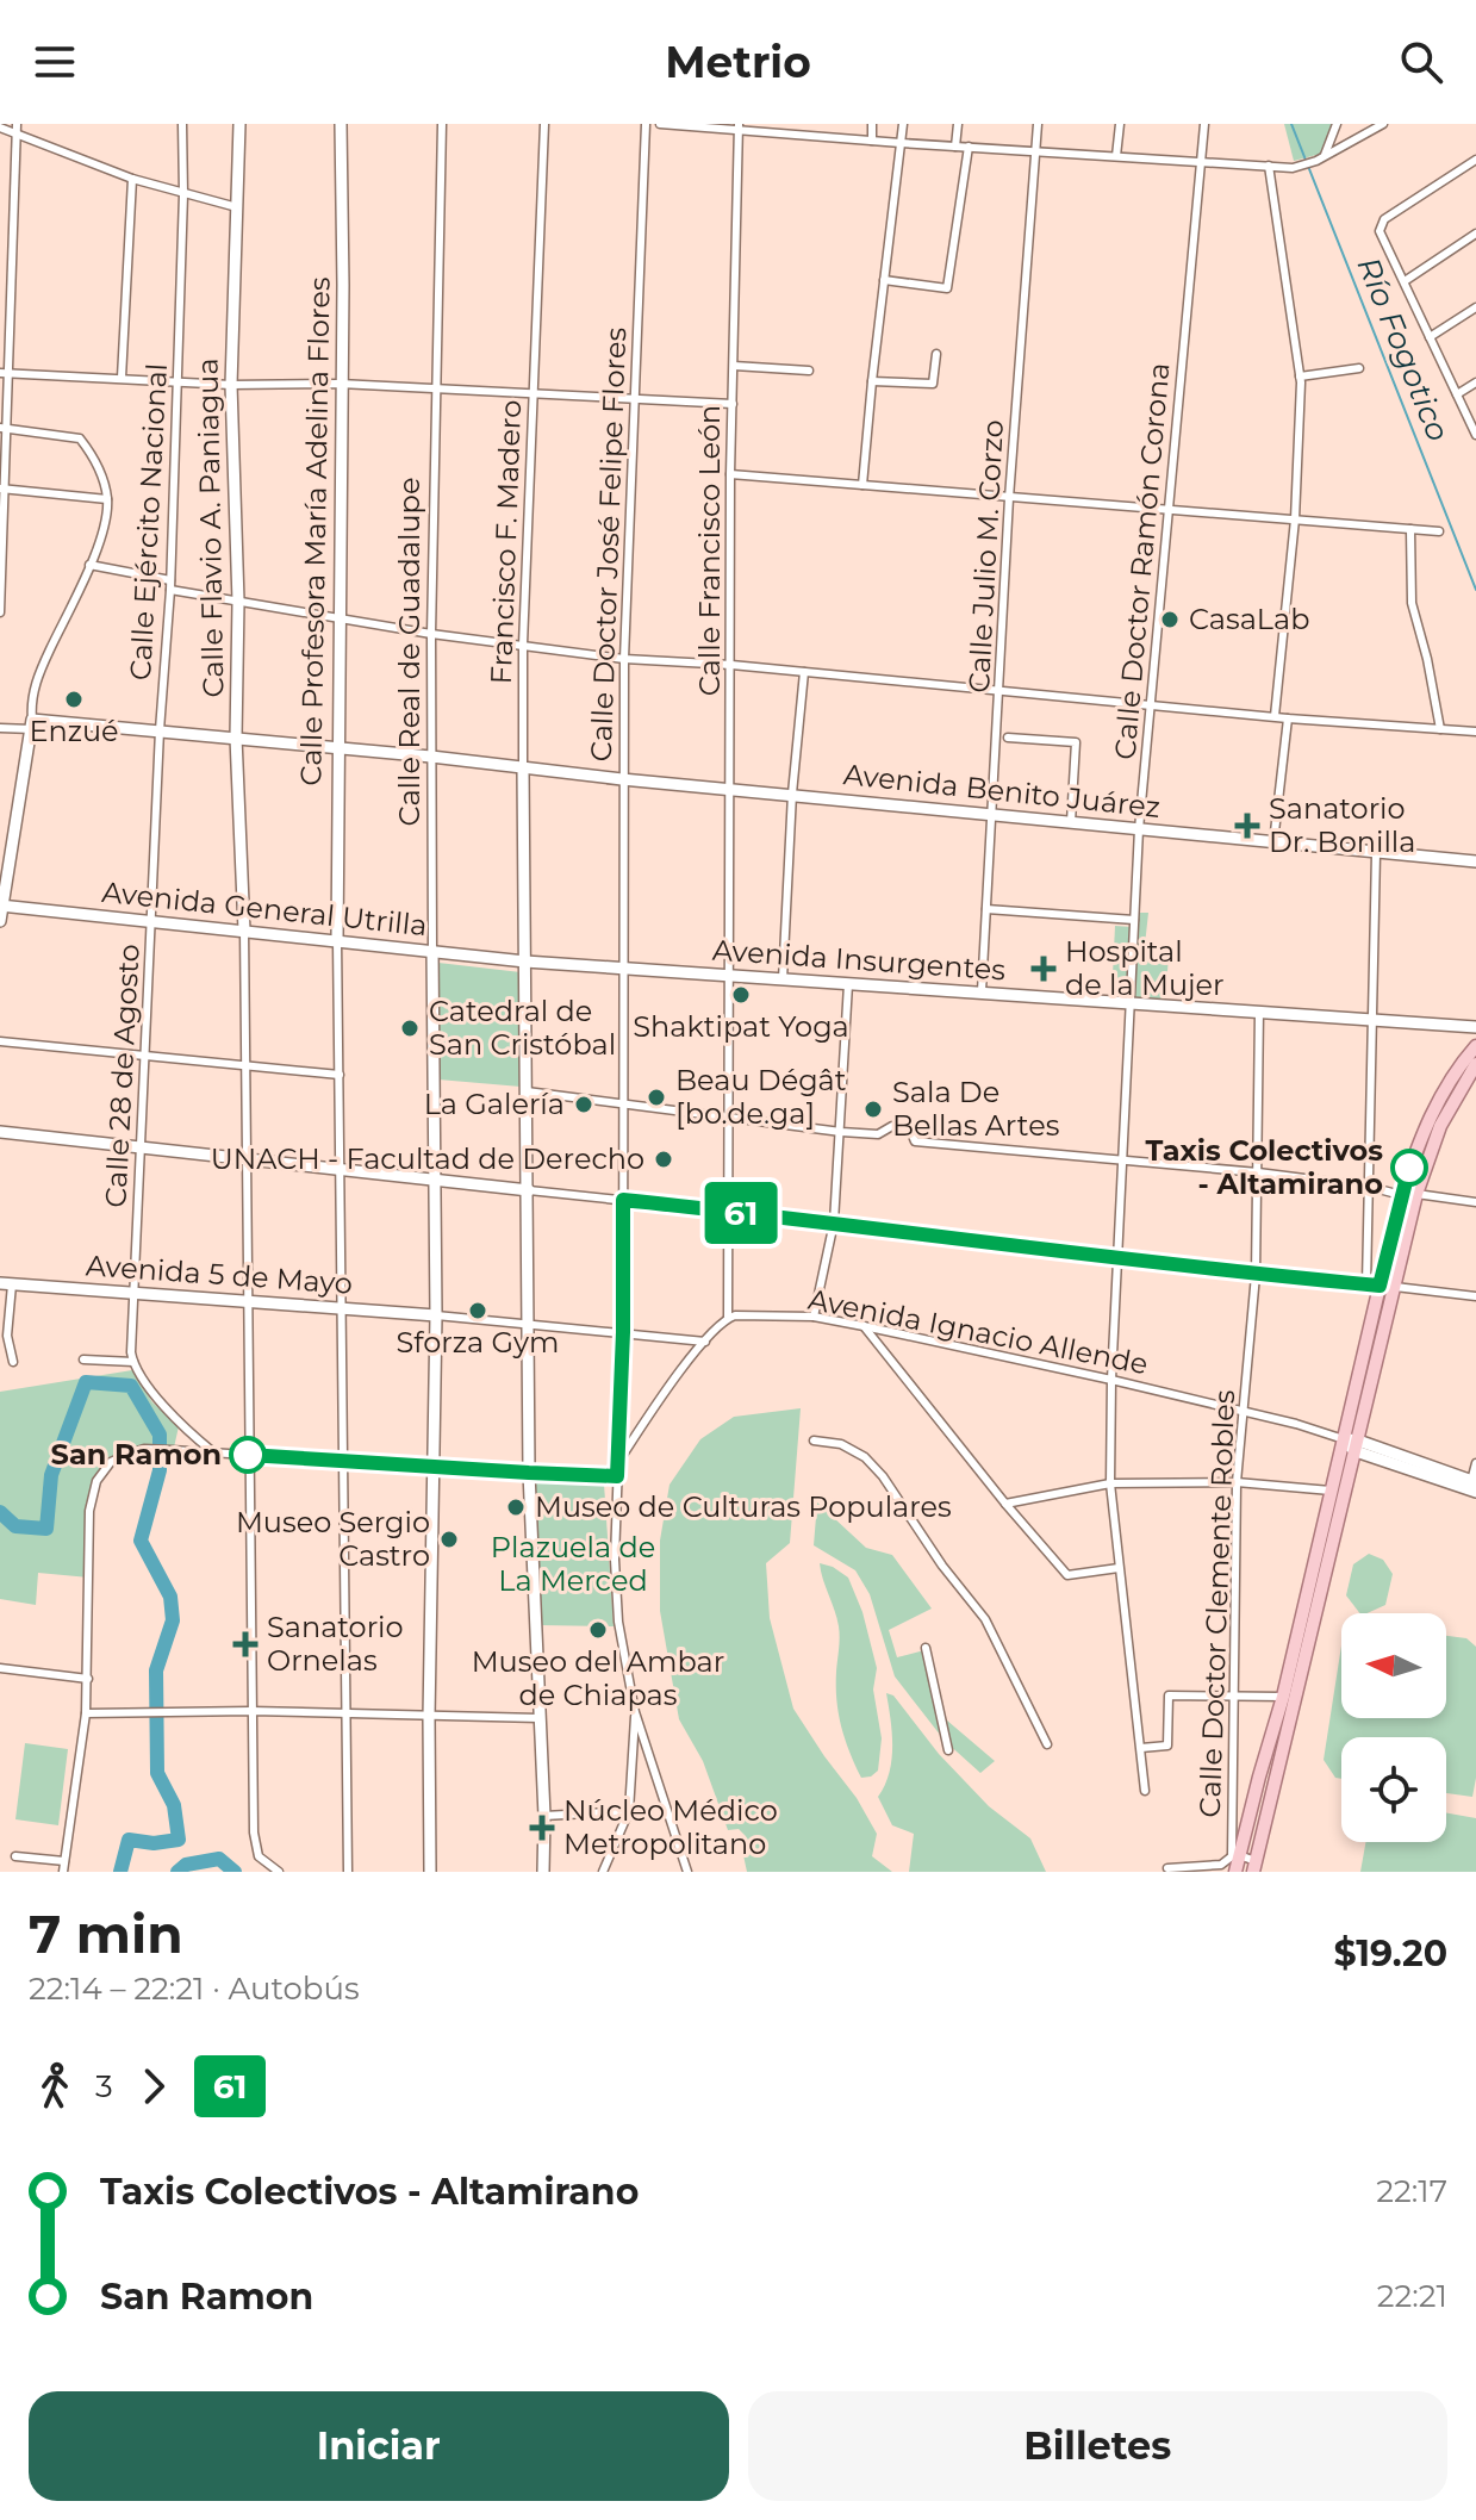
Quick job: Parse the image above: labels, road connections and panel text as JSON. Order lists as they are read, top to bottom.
{
  "streets": {
    "street": [
      "Calle Ejército Nacional",
      "Calle Flavio A. Paniagua",
      "Calle Profesora María Adelina Flores",
      "Francisco F. Madero",
      "Calle Doctor José Felipe Flores",
      "Calle Francisco León",
      "Calle Julio M. Corzo",
      "Calle Doctor Ramón Corona",
      "Calle Real de Guadalupe",
      "Avenida Benito Juárez",
      "Avenida General Utrilla",
      "Avenida Insurgentes",
      "Calle 28 de Agosto",
      "Avenida 5 de Mayo",
      "Avenida Ignacio Allende",
      "Calle Doctor Clemente Robles"
    ]
  },
  "crossings": [
    ["Calle Ejército Nacional", "Avenida Benito Juárez"],
    ["Calle Ejército Nacional", "Avenida General Utrilla"],
    ["Calle Ejército Nacional", "Calle 28 de Agosto"],
    ["Calle Flavio A. Paniagua", "Avenida Benito Juárez"],
    ["Calle Flavio A. Paniagua", "Avenida General Utrilla"],
    ["Calle Profesora María Adelina Flores", "Avenida Benito Juárez"],
    ["Calle Profesora María Adelina Flores", "Avenida General Utrilla"],
    ["Francisco F. Madero", "Avenida Benito Juárez"],
    ["Francisco F. Madero", "Avenida General Utrilla"],
    ["Francisco F. Madero", "Avenida Insurgentes"],
    ["Calle Doctor José Felipe Flores", "Avenida Benito Juárez"],
    ["Calle Doctor José Felipe Flores", "Avenida Insurgentes"],
    ["Calle Francisco León", "Avenida Benito Juárez"],
    ["Calle Francisco León", "Avenida Insurgentes"],
    ["Calle Francisco León", "Avenida Ignacio Allende"],
    ["Calle Julio M. Corzo", "Avenida Benito Juárez"],
    ["Calle Julio M. Corzo", "Avenida Insurgentes"],
    ["Calle Doctor Ramón Corona", "Avenida Benito Juárez"],
    ["Calle Doctor Ramón Corona", "Avenida Insurgentes"],
    ["Calle Doctor Ramón Corona", "Avenida Ignacio Allende"],
    ["Calle Real de Guadalupe", "Avenida Benito Juárez"],
    ["Calle Real de Guadalupe", "Avenida General Utrilla"],
    ["Calle Real de Guadalupe", "Avenida 5 de Mayo"],
    ["Avenida General Utrilla", "Avenida Insurgentes"],
    ["Avenida General Utrilla", "Calle 28 de Agosto"],
    ["Avenida Insurgentes", "Calle Doctor Clemente Robles"],
    ["Calle 28 de Agosto", "Avenida 5 de Mayo"],
    ["Avenida Ignacio Allende", "Calle Doctor Clemente Robles"]
  ],
  "water": ["Río Fogotico"],
  "parks": ["Plazuela de La Merced"],
  "places": {
    "other": [
      "CasaLab",
      "Enzué",
      "Shaktipat Yoga",
      "Catedral de San Cristóbal",
      "Beau Dégât [bo.de.ga]",
      "La Galería",
      "Sala De Bellas Artes",
      "UNACH - Facultad de Derecho",
      "Taxis Colectivos - Altamirano",
      "Sforza Gym",
      "San Ramon",
      "Museo de Culturas Populares",
      "Museo Sergio Castro",
      "Museo del Ambar de Chiapas"
    ],
    "health": [
      "Sanatorio Dr. Bonilla",
      "Hospital de la Mujer",
      "Sanatorio Ornelas",
      "Núcleo Médico Metropolitano"
    ]
  },
  "lines": ["bus line 61"],
  "north": "left",
  "page": {
    "header": "Metrio",
    "on_map": "61",
    "heading": ["7 min", "22:14 – 22:21 · Autobús", "$19.20"],
    "legs": ["3", "61"],
    "list": [
      {
        "name": "Taxis Colectivos - Altamirano",
        "value": "22:17"
      },
      {
        "name": "San Ramon",
        "value": "22:21"
      }
    ],
    "buttons": ["Iniciar", "Billetes"]
  }
}
